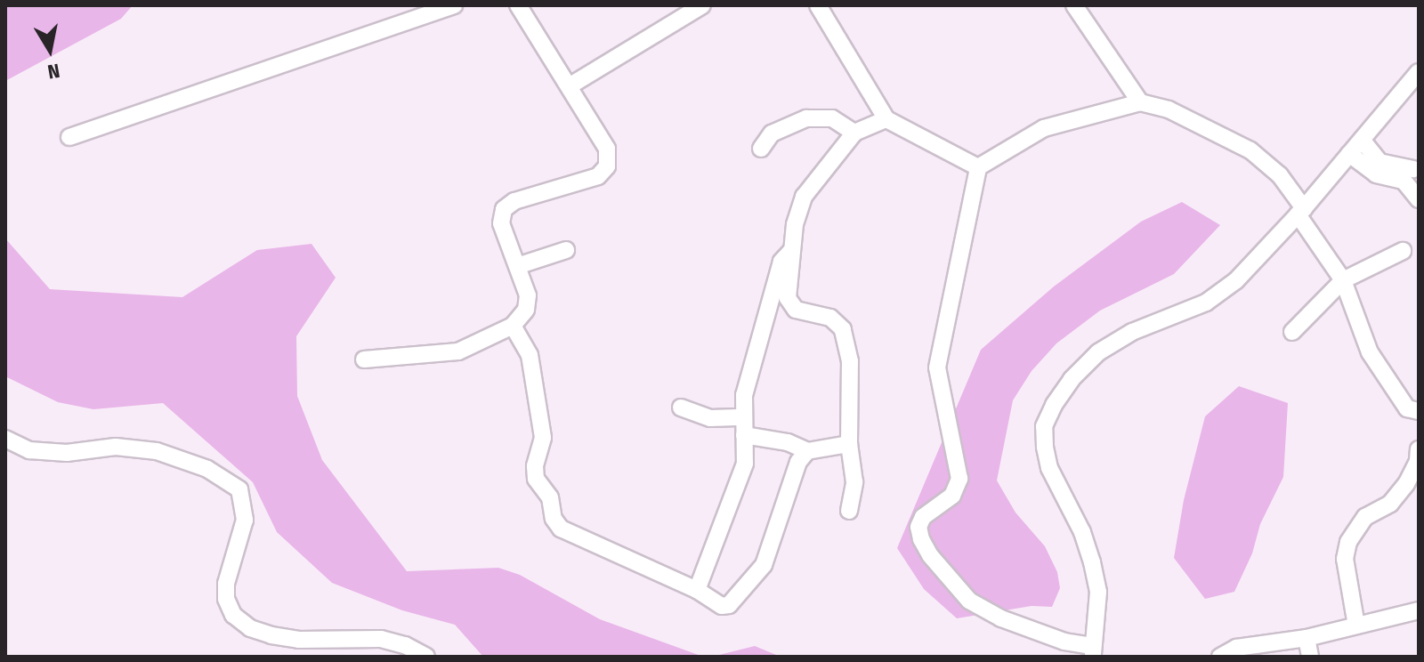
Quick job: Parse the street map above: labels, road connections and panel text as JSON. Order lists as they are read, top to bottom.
{
  "north": "bottom"
}
